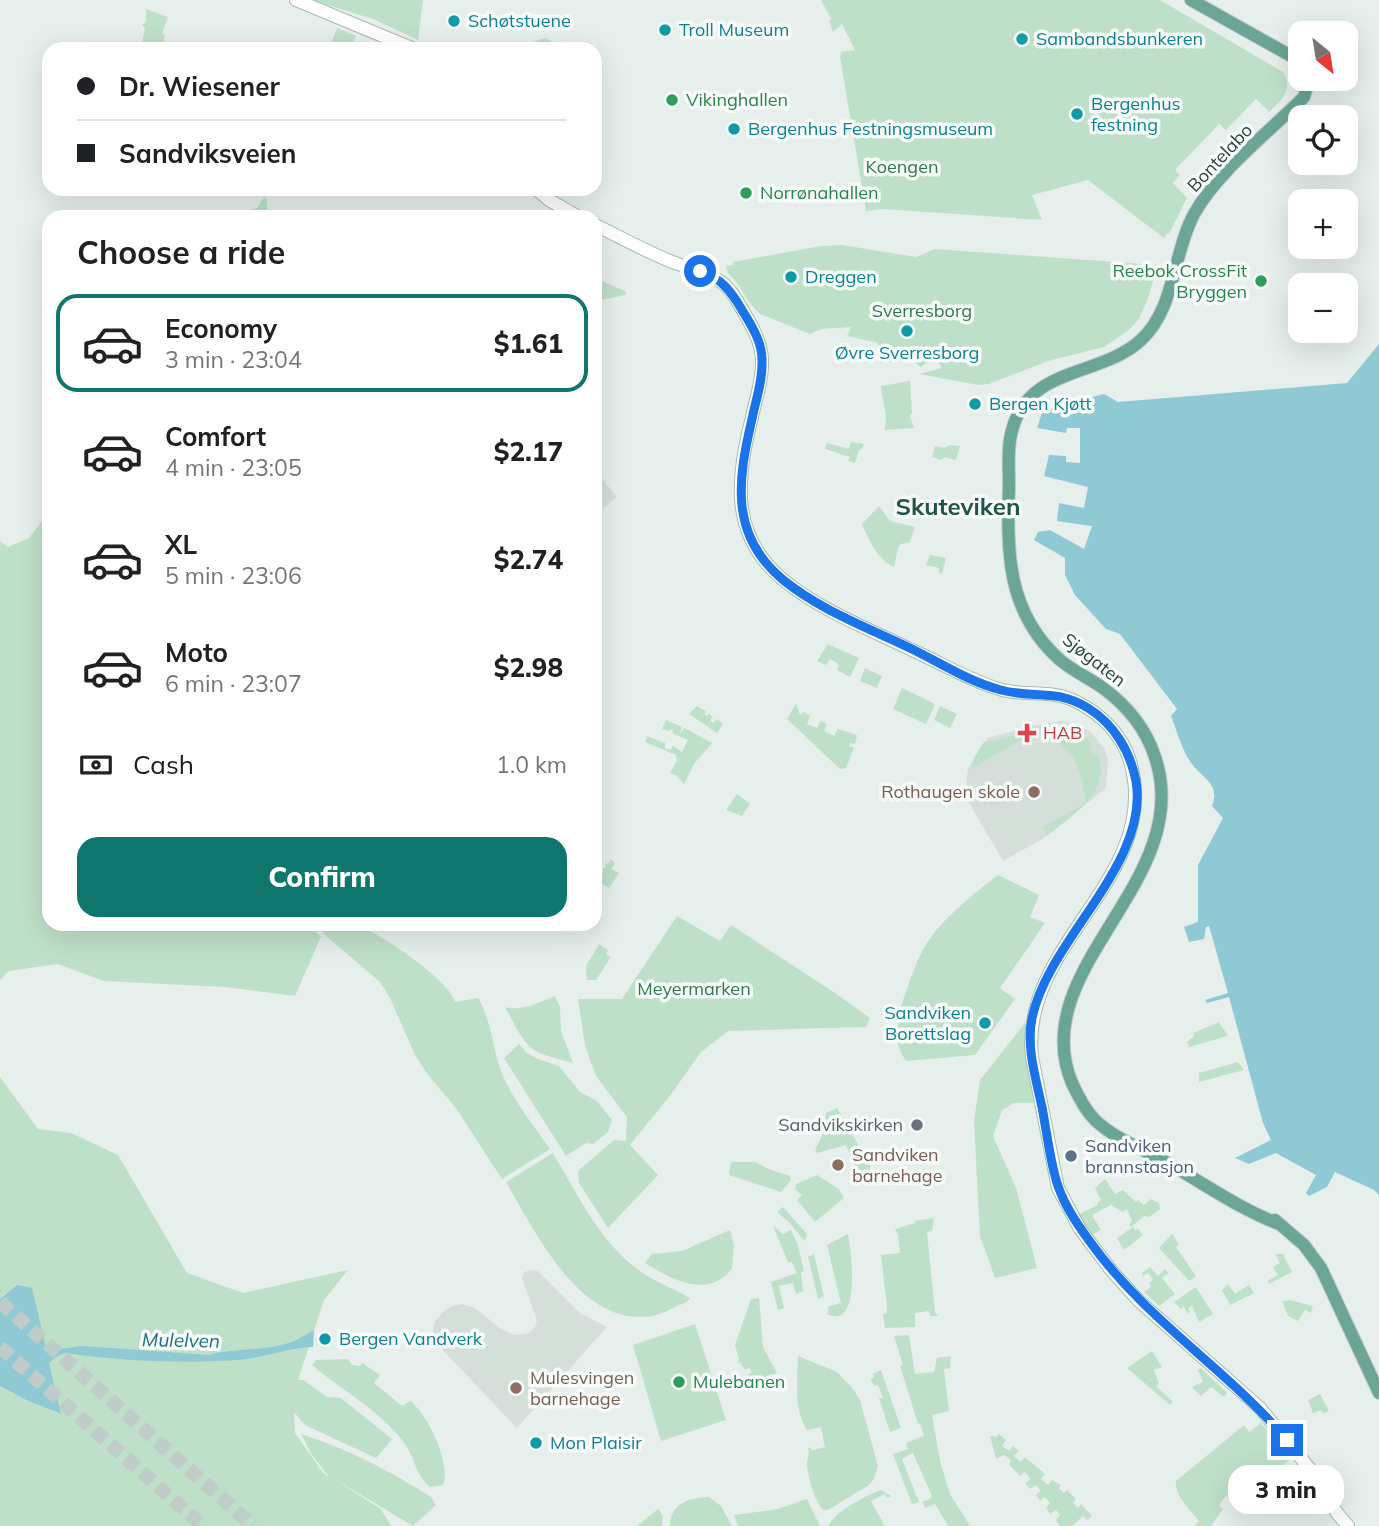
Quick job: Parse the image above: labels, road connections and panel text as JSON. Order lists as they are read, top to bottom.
{
  "streets": {
    "main road": ["Bontelabo", "Sjøgaten"]
  },
  "crossings": [
    ["Bontelabo", "Sjøgaten"]
  ],
  "districts": ["Skuteviken"],
  "water": ["Mulelven"],
  "parks": ["Koengen", "Sverresborg", "Meyermarken"],
  "places": {
    "other": [
      "Schøtstuene",
      "Troll Museum",
      "Sambandsbunkeren",
      "Vikinghallen",
      "Bergenhus festning",
      "Bergenhus Festningsmuseum",
      "Norrønahallen",
      "Dreggen",
      "Reebok CrossFit Bryggen",
      "Øvre Sverresborg",
      "Bergen Kjøtt",
      "Rothaugen skole",
      "Sandviken Borettslag",
      "Sandvikskirken",
      "Sandviken brannstasjon",
      "Sandviken barnehage",
      "Bergen Vandverk",
      "Mulebanen",
      "Mulesvingen barnehage",
      "Mon Plaisir"
    ],
    "health": ["HAB"]
  },
  "north": "bottom right",
  "page": {
    "map_buttons": ["+", "−"],
    "banner": ["Dr. Wiesener", "Sandviksveien"],
    "heading": "Choose a ride",
    "list": [
      {
        "name": "Economy",
        "note": "3 min · 23:04",
        "value": "$1.61"
      },
      {
        "name": "Comfort",
        "note": "4 min · 23:05",
        "value": "$2.17"
      },
      {
        "name": "XL",
        "note": "5 min · 23:06",
        "value": "$2.74"
      },
      {
        "name": "Moto",
        "note": "6 min · 23:07",
        "value": "$2.98"
      }
    ],
    "pay": ["Cash", "1.0 km"],
    "buttons": "Confirm",
    "bubble": "3 min"
  }
}
